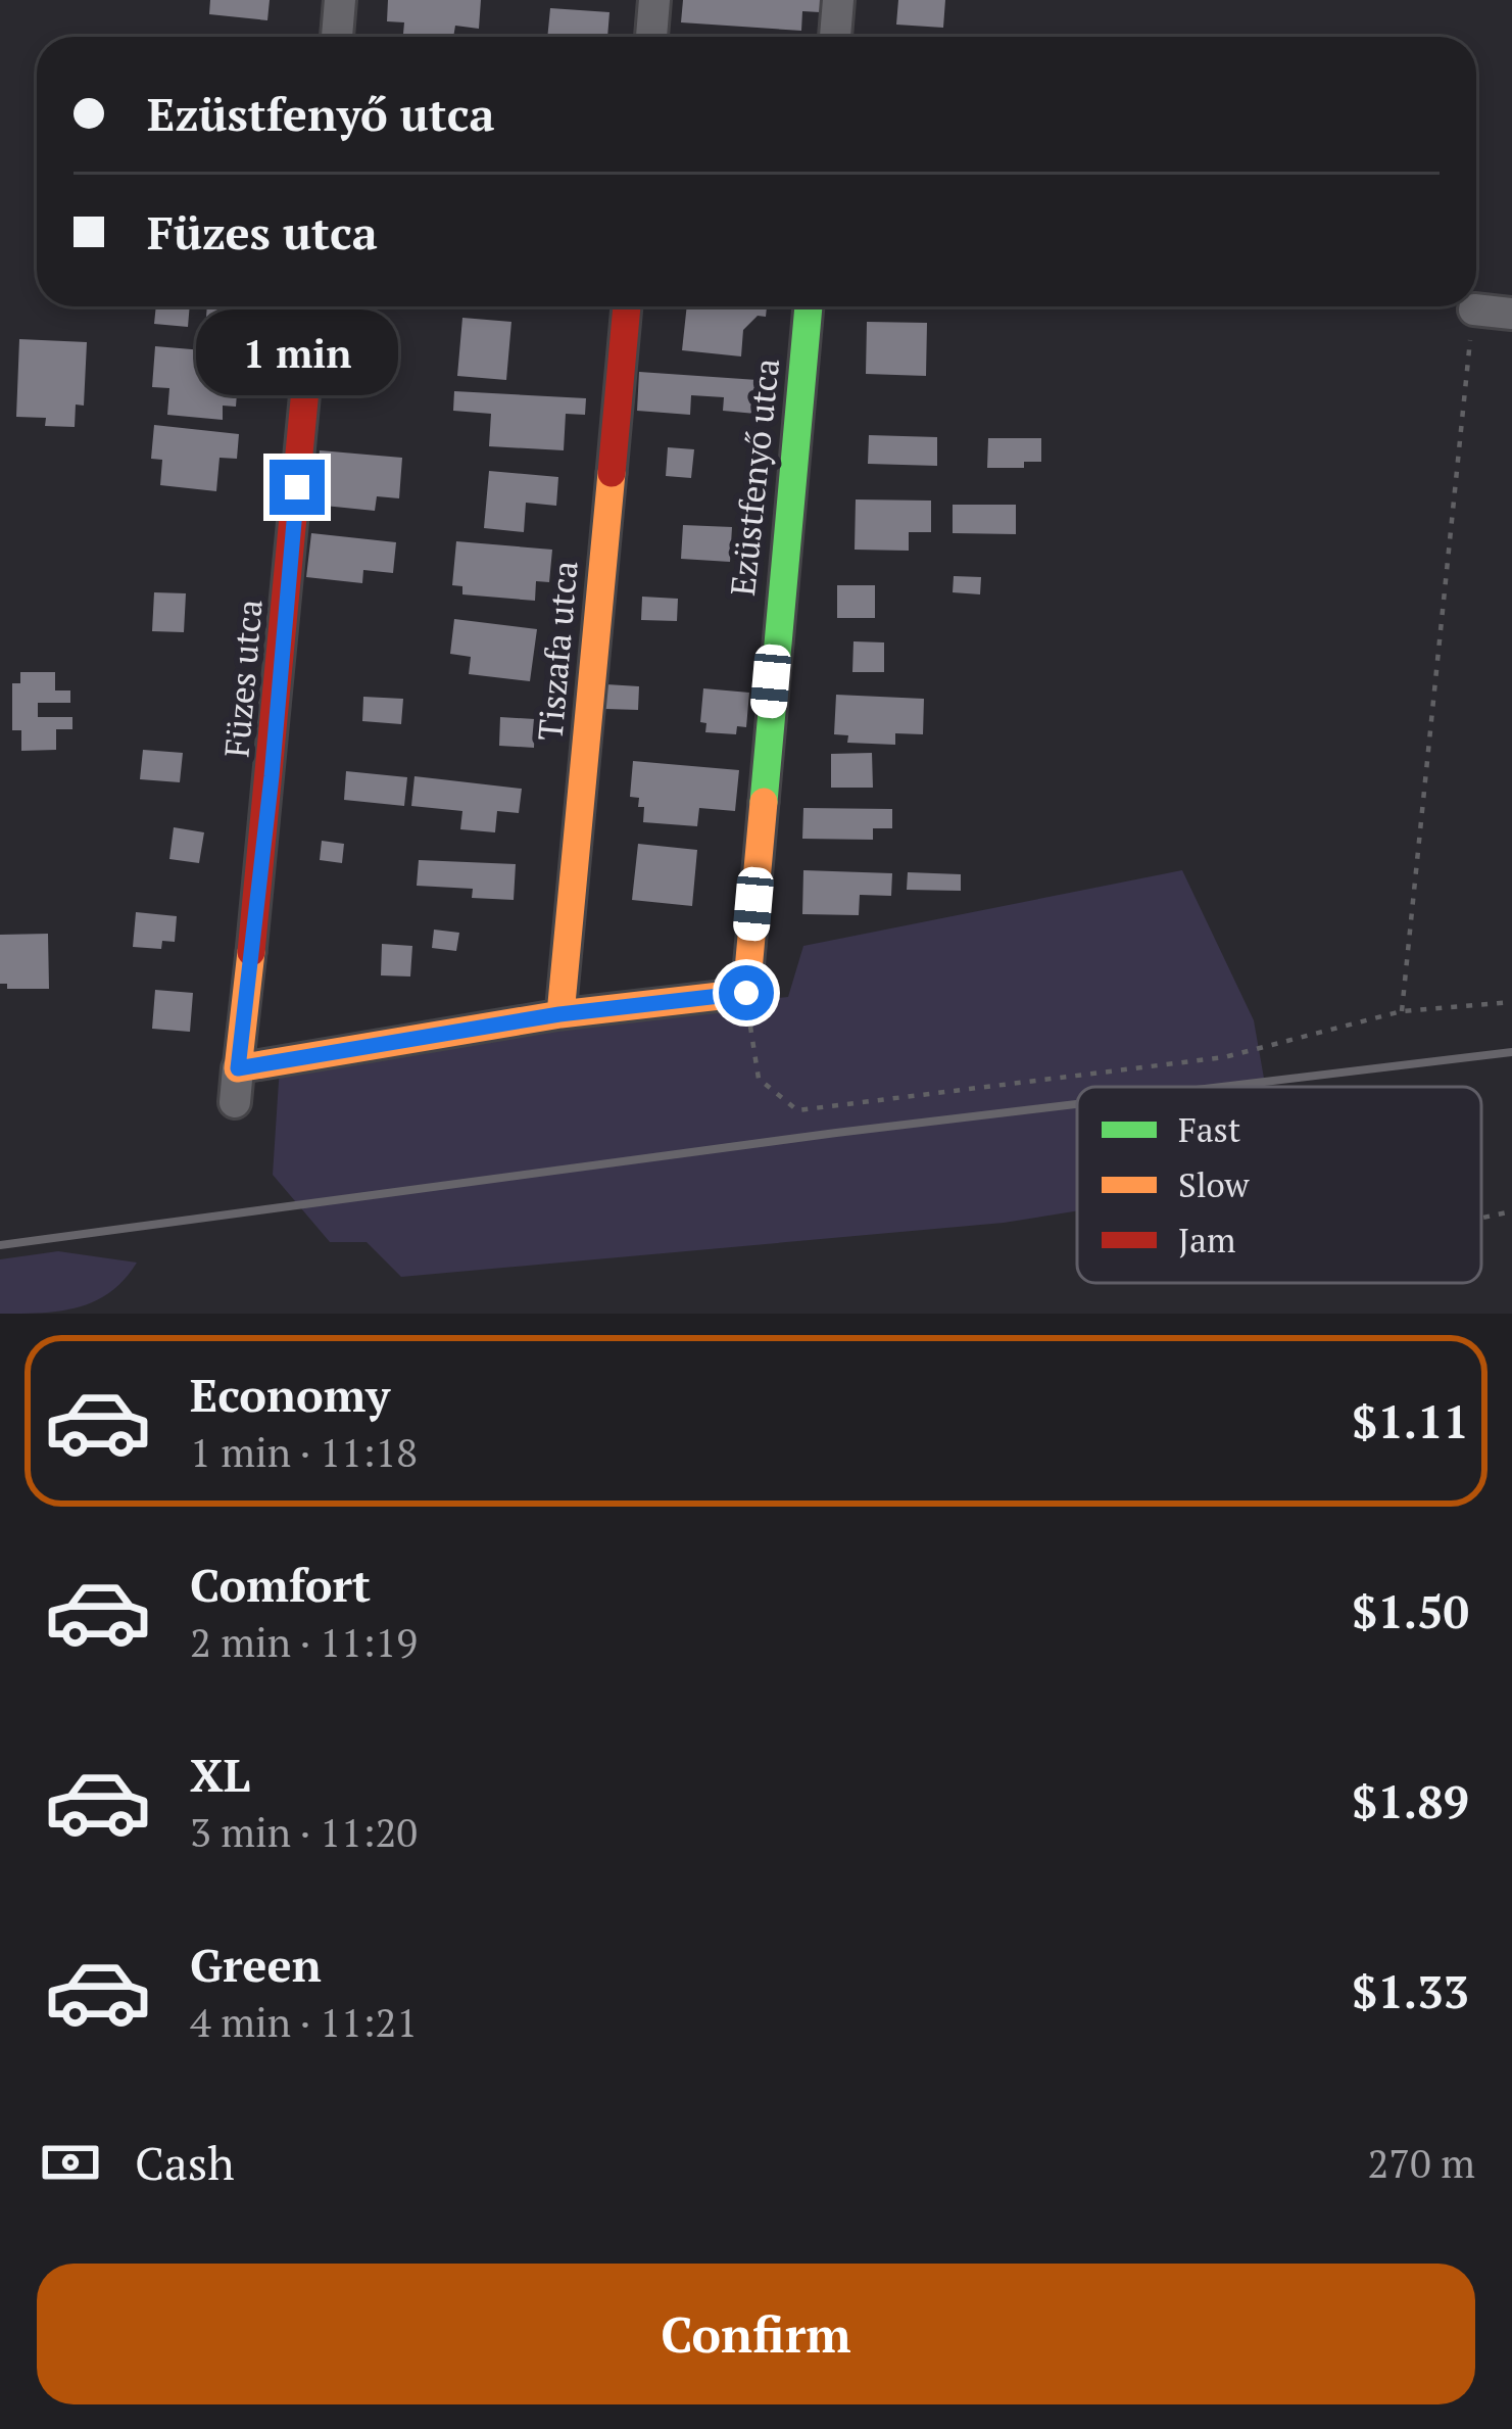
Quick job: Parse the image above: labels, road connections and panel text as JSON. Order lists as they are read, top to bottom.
{
  "streets": {
    "street": ["Ezüstfenyő utca", "Tiszafa utca", "Füzes utca"]
  },
  "legend": ["Fast", "Slow", "Jam"],
  "page": {
    "banner": ["Ezüstfenyő utca", "Füzes utca"],
    "bubble": "1 min",
    "list": [
      {
        "name": "Economy",
        "note": "1 min · 11:18",
        "value": "$1.11"
      },
      {
        "name": "Comfort",
        "note": "2 min · 11:19",
        "value": "$1.50"
      },
      {
        "name": "XL",
        "note": "3 min · 11:20",
        "value": "$1.89"
      },
      {
        "name": "Green",
        "note": "4 min · 11:21",
        "value": "$1.33"
      }
    ],
    "pay": ["Cash", "270 m"],
    "buttons": "Confirm"
  }
}
